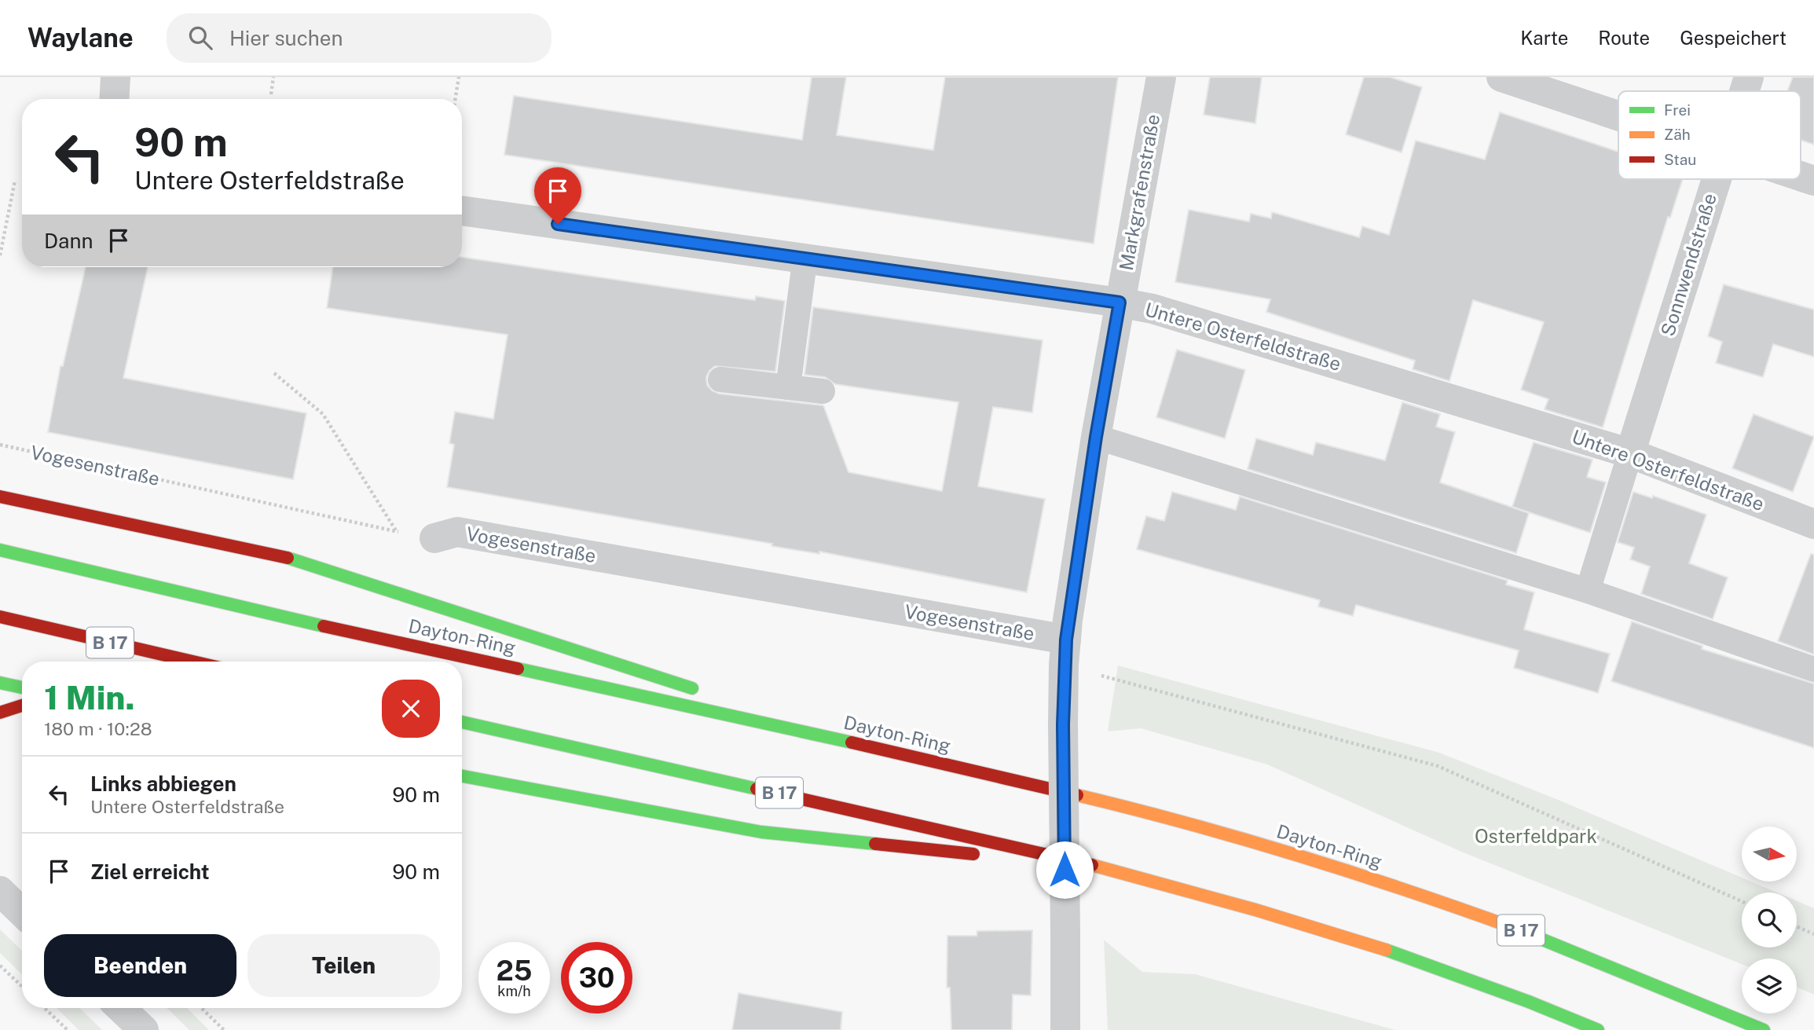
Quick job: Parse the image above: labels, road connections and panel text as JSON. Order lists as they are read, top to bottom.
{
  "streets": {
    "highway": ["Dayton-Ring", "B 17"],
    "street": [
      "Markgrafenstraße",
      "Sonnwendstraße",
      "Untere Osterfeldstraße",
      "Vogesenstraße"
    ]
  },
  "crossings": [
    ["Markgrafenstraße", "Untere Osterfeldstraße"],
    ["Markgrafenstraße", "Vogesenstraße"],
    ["Sonnwendstraße", "Untere Osterfeldstraße"]
  ],
  "parks": ["Osterfeldpark"],
  "legend": ["Frei", "Zäh", "Stau"],
  "north": "right",
  "page": {
    "header": "Waylane",
    "search": "Hier suchen",
    "nav": ["Karte", "Route", "Gespeichert"],
    "turn": ["90 m", "Untere Osterfeldstraße"],
    "then": "Dann",
    "heading": ["1 Min.", "180 m · 10:28"],
    "list": [
      {
        "name": "Links abbiegen",
        "note": "Untere Osterfeldstraße",
        "value": "90 m"
      },
      {
        "name": "Ziel erreicht",
        "value": "90 m"
      }
    ],
    "buttons": ["Beenden", "Teilen"],
    "speed": "25 km/h",
    "limit": "30"
  }
}
